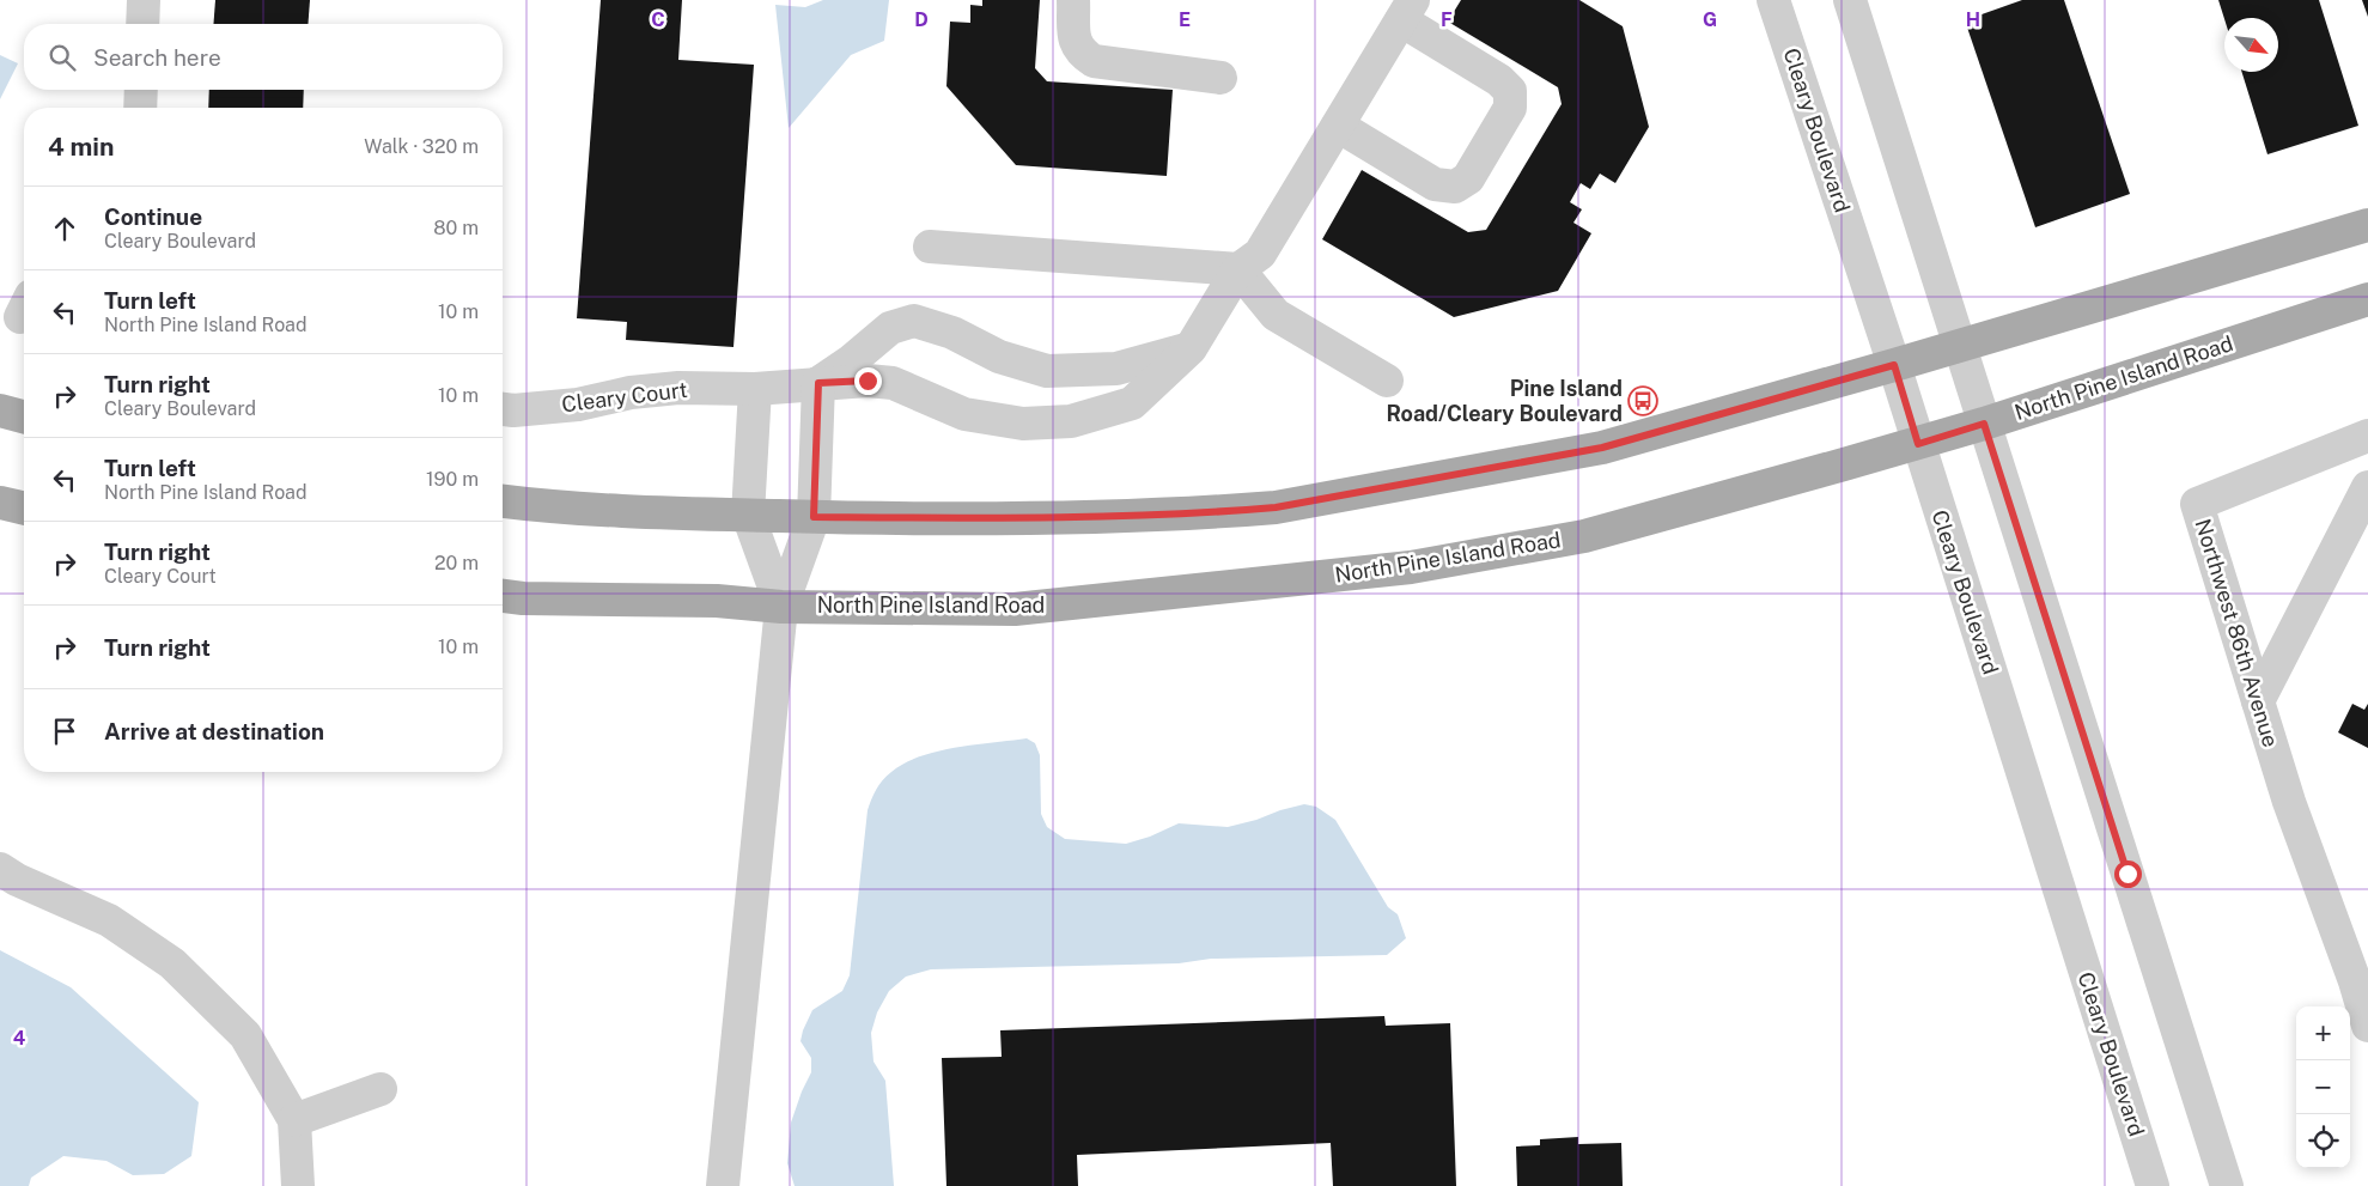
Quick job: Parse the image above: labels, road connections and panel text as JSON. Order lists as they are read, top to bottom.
{
  "streets": {
    "main road": ["North Pine Island Road"],
    "street": ["Cleary Boulevard", "Cleary Court", "Northwest 86th Avenue"]
  },
  "crossings": [
    ["Cleary Boulevard", "North Pine Island Road"]
  ],
  "places": {
    "bus stop": ["Pine Island Road/Cleary Boulevard"]
  },
  "north": "bottom right",
  "page": {
    "search": "Search here",
    "heading": ["4 min", "Walk · 320 m"],
    "list": [
      ["Continue", "Cleary Boulevard", "80 m"],
      ["Turn left", "North Pine Island Road", "10 m"],
      ["Turn right", "Cleary Boulevard", "10 m"],
      ["Turn left", "North Pine Island Road", "190 m"],
      ["Turn right", "Cleary Court", "20 m"],
      ["Turn right", "10 m"],
      "Arrive at destination"
    ],
    "map_buttons": ["+", "−"]
  },
  "grid": {
    "columns": [
      "C",
      "D",
      "E",
      "F",
      "G",
      "H"
    ],
    "rows": ["4"]
  }
}
